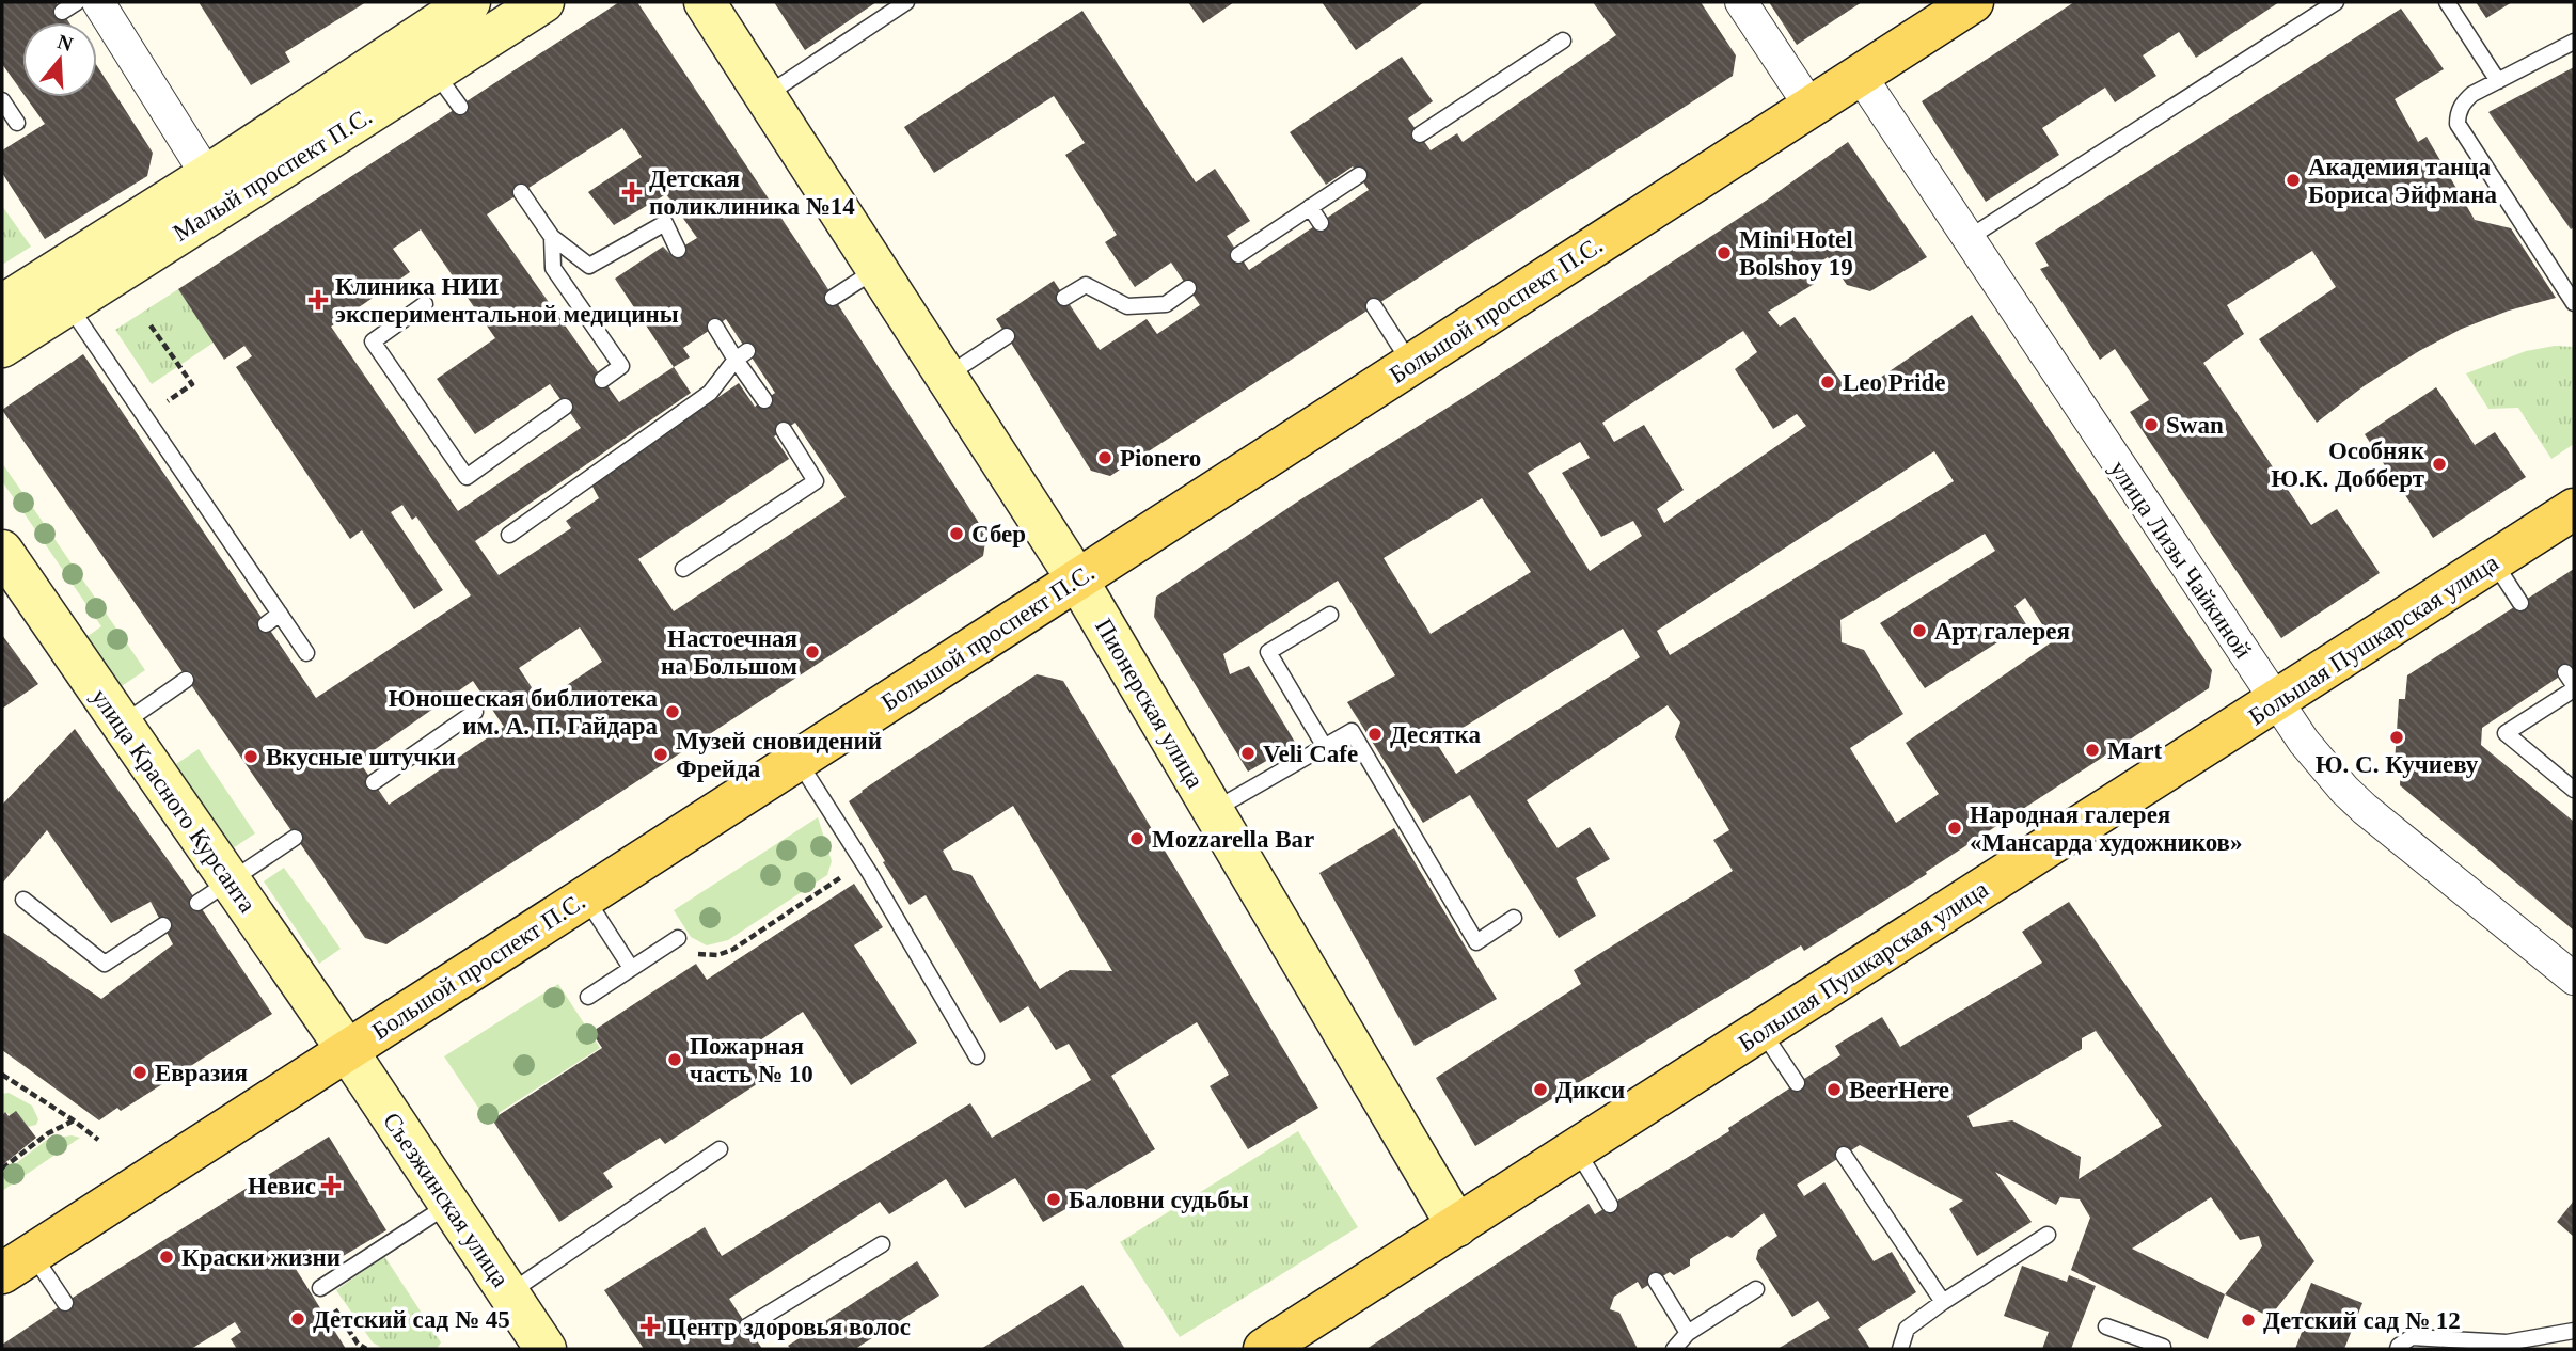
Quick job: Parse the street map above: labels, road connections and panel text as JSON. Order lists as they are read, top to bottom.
{
  "streets": {
    "main road": ["Большой проспект П.С.", "Большая Пушкарская улица"],
    "street": [
      "Малый проспект П.С.",
      "улица Лизы Чайкиной",
      "Пионерская улица",
      "улица Красного Курсанта",
      "Съезжинская улица"
    ]
  },
  "crossings": [
    ["Большой проспект П.С.", "улица Лизы Чайкиной"],
    ["Большой проспект П.С.", "Пионерская улица"],
    ["Большой проспект П.С.", "улица Красного Курсанта"],
    ["Большой проспект П.С.", "Съезжинская улица"],
    ["улица Лизы Чайкиной", "Большая Пушкарская улица"],
    ["Большая Пушкарская улица", "Пионерская улица"],
    ["улица Красного Курсанта", "Съезжинская улица"]
  ],
  "places": {
    "other": [
      "Академия танца Бориса Эйфмана",
      "Mini Hotel Bolshoy 19",
      "Leo Pride",
      "Swan",
      "Pionero",
      "Особняк Ю.К. Добберт",
      "Сбер",
      "Арт галерея",
      "Настоечная на Большом",
      "Юношеская библиотека им. А. П. Гайдара",
      "Десятка",
      "Ю. С. Кучиеву",
      "Mart",
      "Veli Cafe",
      "Музей сновидений Фрейда",
      "Вкусные штучки",
      "Народная галерея «Мансарда художников»",
      "Mozzarella Bar",
      "Пожарная часть № 10",
      "Евразия",
      "Дикси",
      "BeerHere",
      "Баловни судьбы",
      "Краски жизни",
      "Детский сад № 45",
      "Детский сад № 12"
    ],
    "health": [
      "Детская поликлиника №14",
      "Клиника НИИ экспериментальной медицины",
      "Невис",
      "Центр здоровья волос"
    ]
  },
  "north": "top"
}
